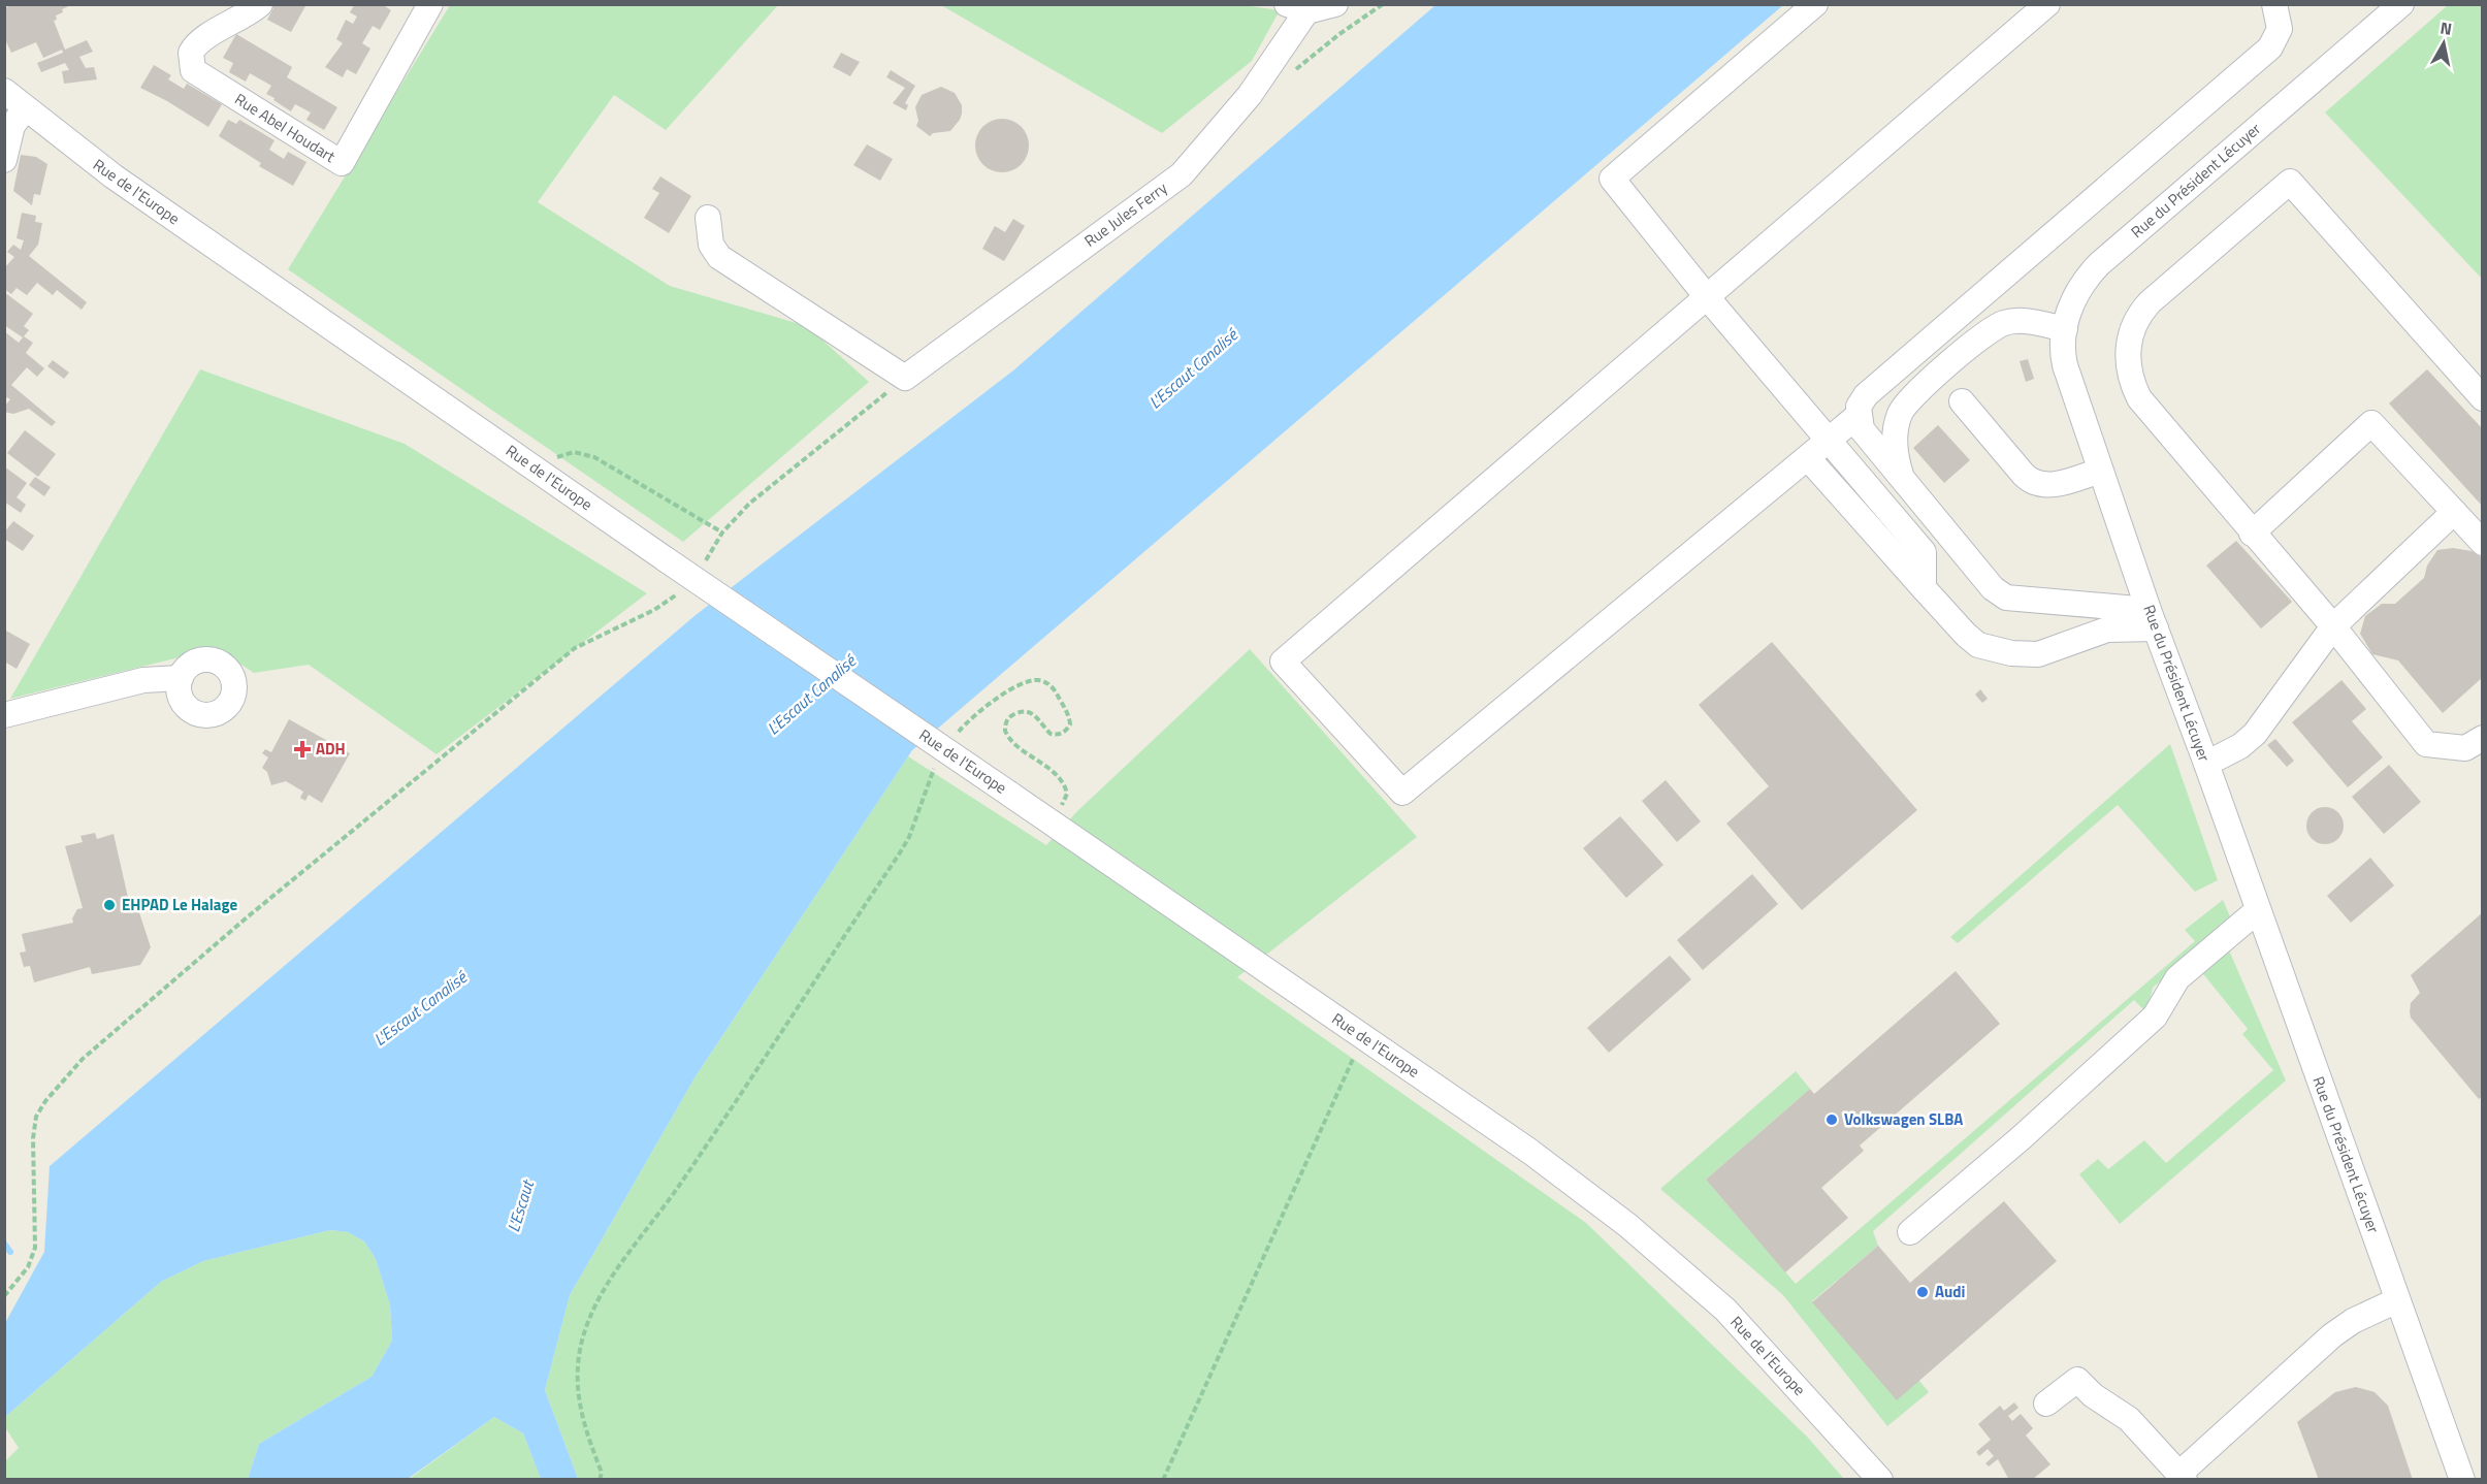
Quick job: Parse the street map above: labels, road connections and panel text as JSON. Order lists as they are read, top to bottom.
{
  "streets": {
    "street": [
      "Rue Abel Houdart",
      "Rue du Président Lécuyer",
      "Rue de l'Europe",
      "Rue Jules Ferry"
    ]
  },
  "water": ["L'Escaut Canalisé", "L'Escaut"],
  "places": {
    "health": ["ADH"],
    "other": ["EHPAD Le Halage", "Volkswagen SLBA", "Audi"]
  },
  "north": "top"
}
